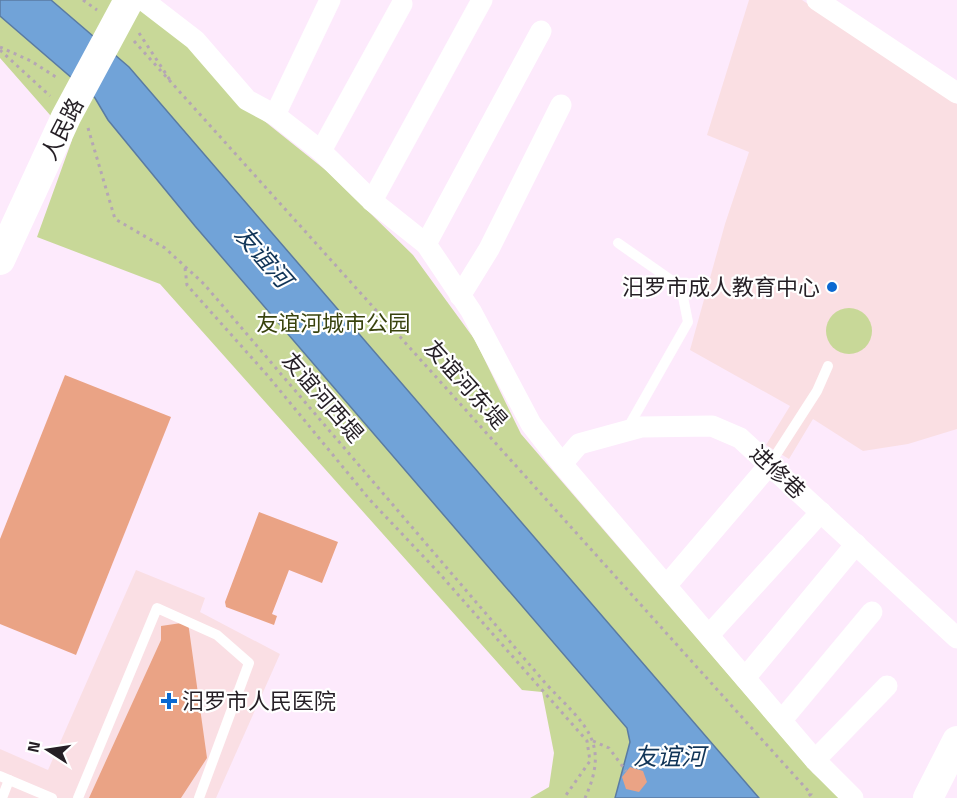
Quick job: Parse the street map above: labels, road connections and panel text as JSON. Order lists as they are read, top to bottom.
{
  "streets": {
    "street": ["人民路", "进修巷"],
    "path": ["友谊河东堤", "友谊河西堤"]
  },
  "crossings": [
    ["人民路", "友谊河东堤"],
    ["人民路", "友谊河西堤"]
  ],
  "water": ["友谊河"],
  "parks": ["友谊河城市公园"],
  "places": {
    "other": ["汨罗市成人教育中心"],
    "health": ["汨罗市人民医院"]
  },
  "north": "left"
}
